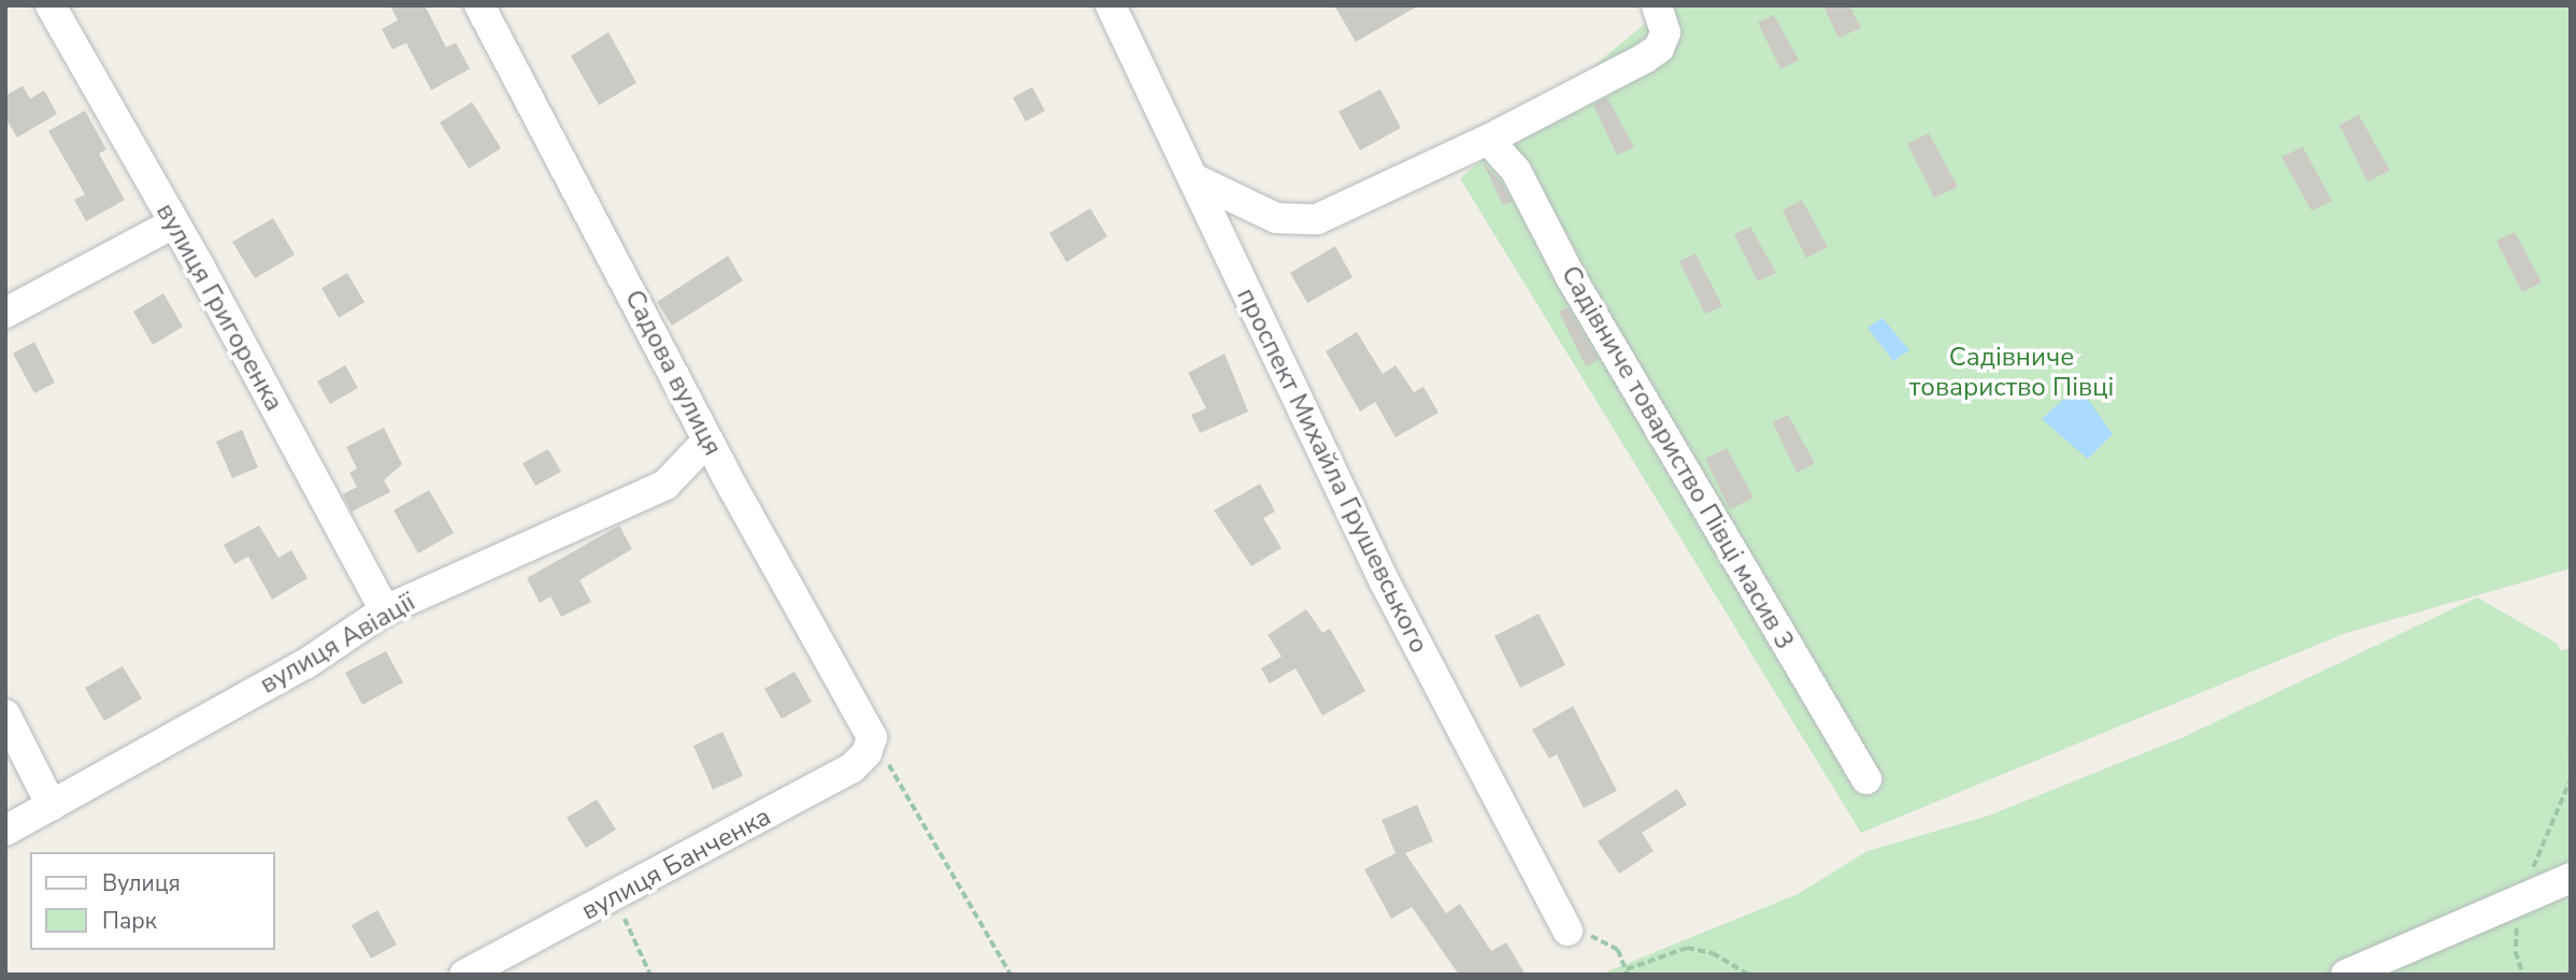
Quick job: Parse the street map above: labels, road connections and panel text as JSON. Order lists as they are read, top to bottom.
{
  "streets": {
    "street": [
      "вулиця Григоренка",
      "Садова вулиця",
      "Садівниче товариство Півці масив 3",
      "проспект Михайла Грушевського",
      "вулиця Авіації",
      "вулиця Банченка"
    ]
  },
  "crossings": [
    ["вулиця Григоренка", "вулиця Авіації"],
    ["Садова вулиця", "вулиця Авіації"],
    ["Садова вулиця", "вулиця Банченка"]
  ],
  "parks": ["Садівниче товариство Півці"],
  "legend": ["Вулиця", "Парк"]
}
